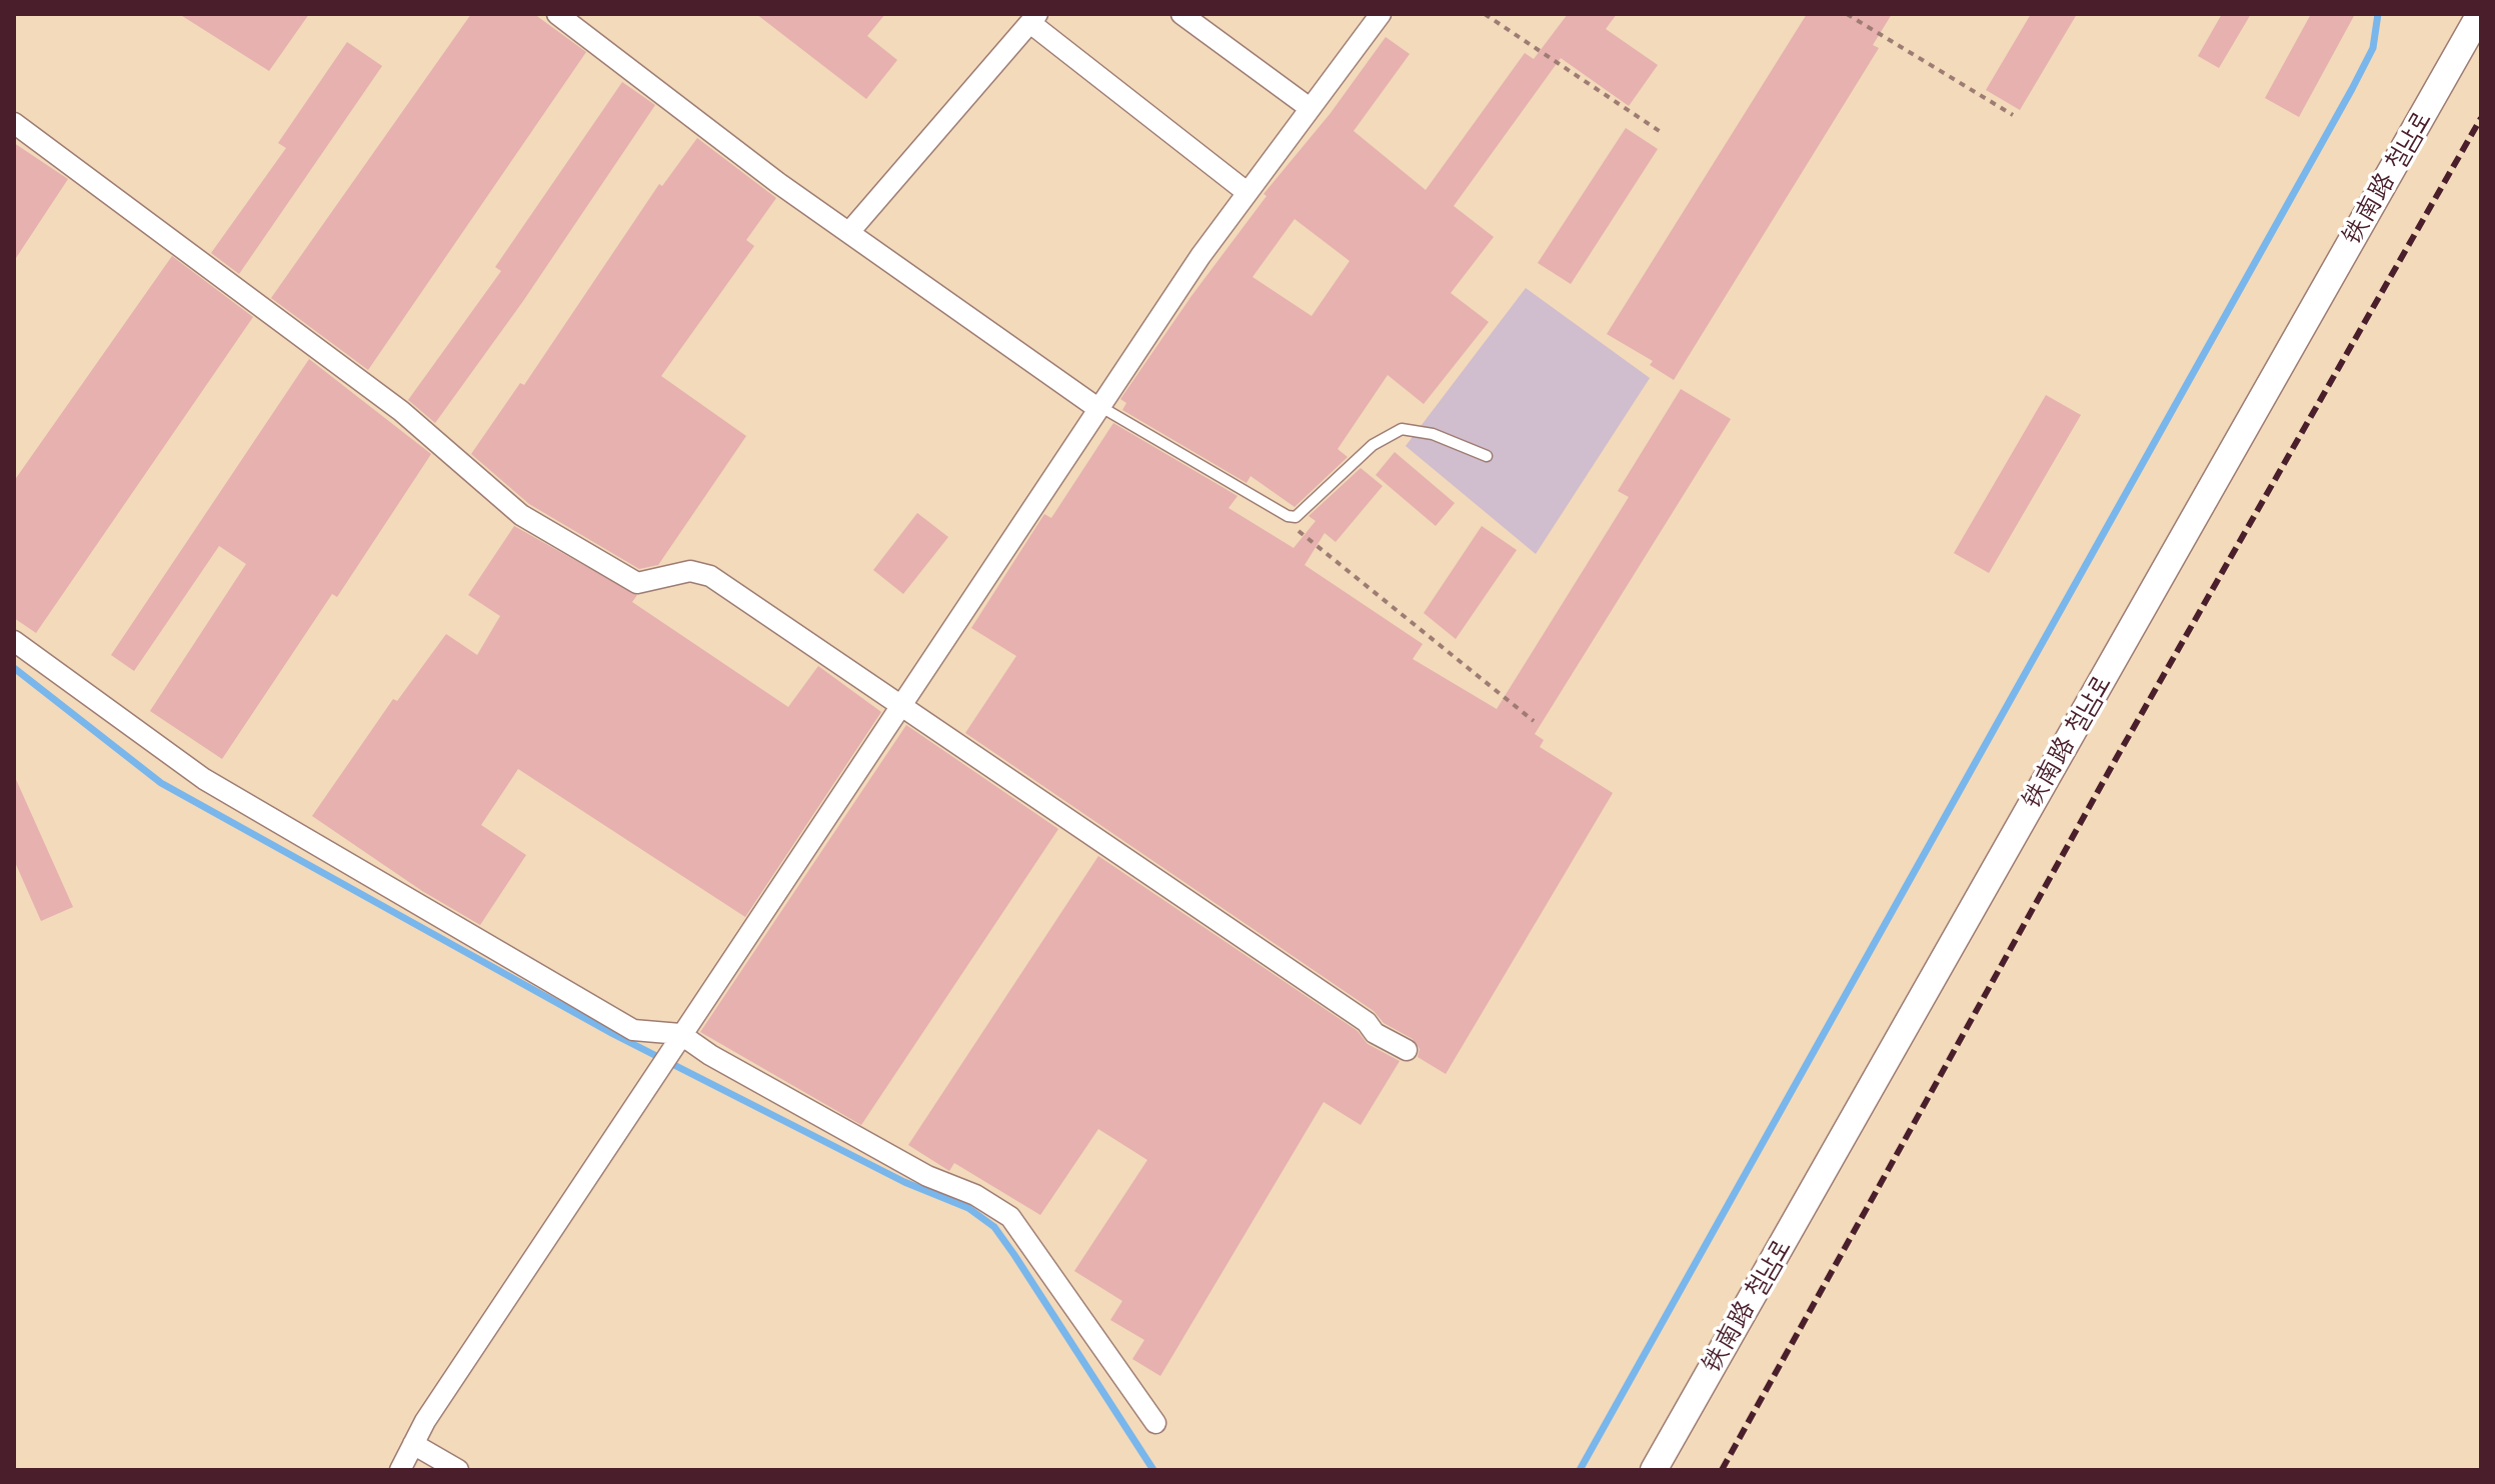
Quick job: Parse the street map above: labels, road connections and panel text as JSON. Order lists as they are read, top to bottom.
{
  "streets": {
    "street": ["铁南路 철남로"]
  }
}
